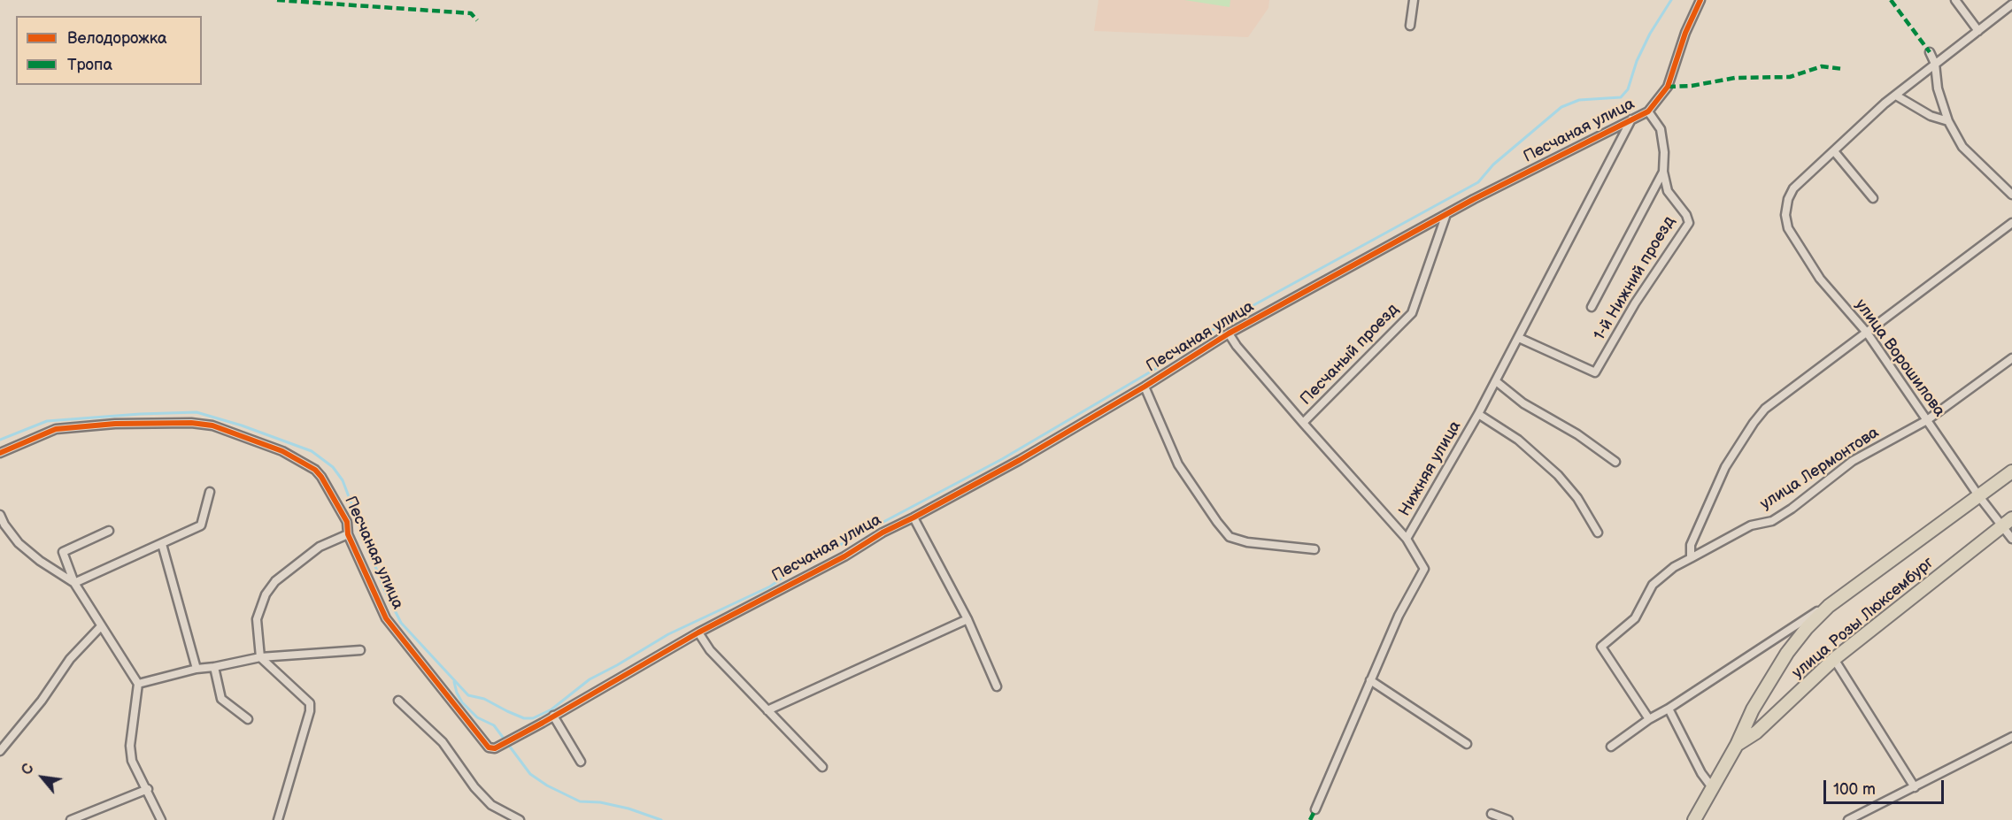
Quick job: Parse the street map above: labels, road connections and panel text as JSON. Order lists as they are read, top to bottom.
{
  "streets": {
    "main road": ["улица Розы Люксембург"],
    "street": [
      "Песчаная улица",
      "1-й Нижний проезд",
      "Песчаный проезд",
      "улица Ворошилова",
      "Нижняя улица",
      "улица Лермонтова"
    ]
  },
  "crossings": [
    ["Песчаная улица", "Песчаный проезд"],
    ["Песчаная улица", "Нижняя улица"],
    ["1-й Нижний проезд", "Нижняя улица"],
    ["Песчаный проезд", "Нижняя улица"],
    ["улица Ворошилова", "улица Лермонтова"],
    ["улица Ворошилова", "улица Розы Люксембург"],
    ["улица Лермонтова", "улица Розы Люксембург"]
  ],
  "legend": ["Велодорожка", "Тропа"],
  "scale_bar": "100 m",
  "north": "top left"
}
